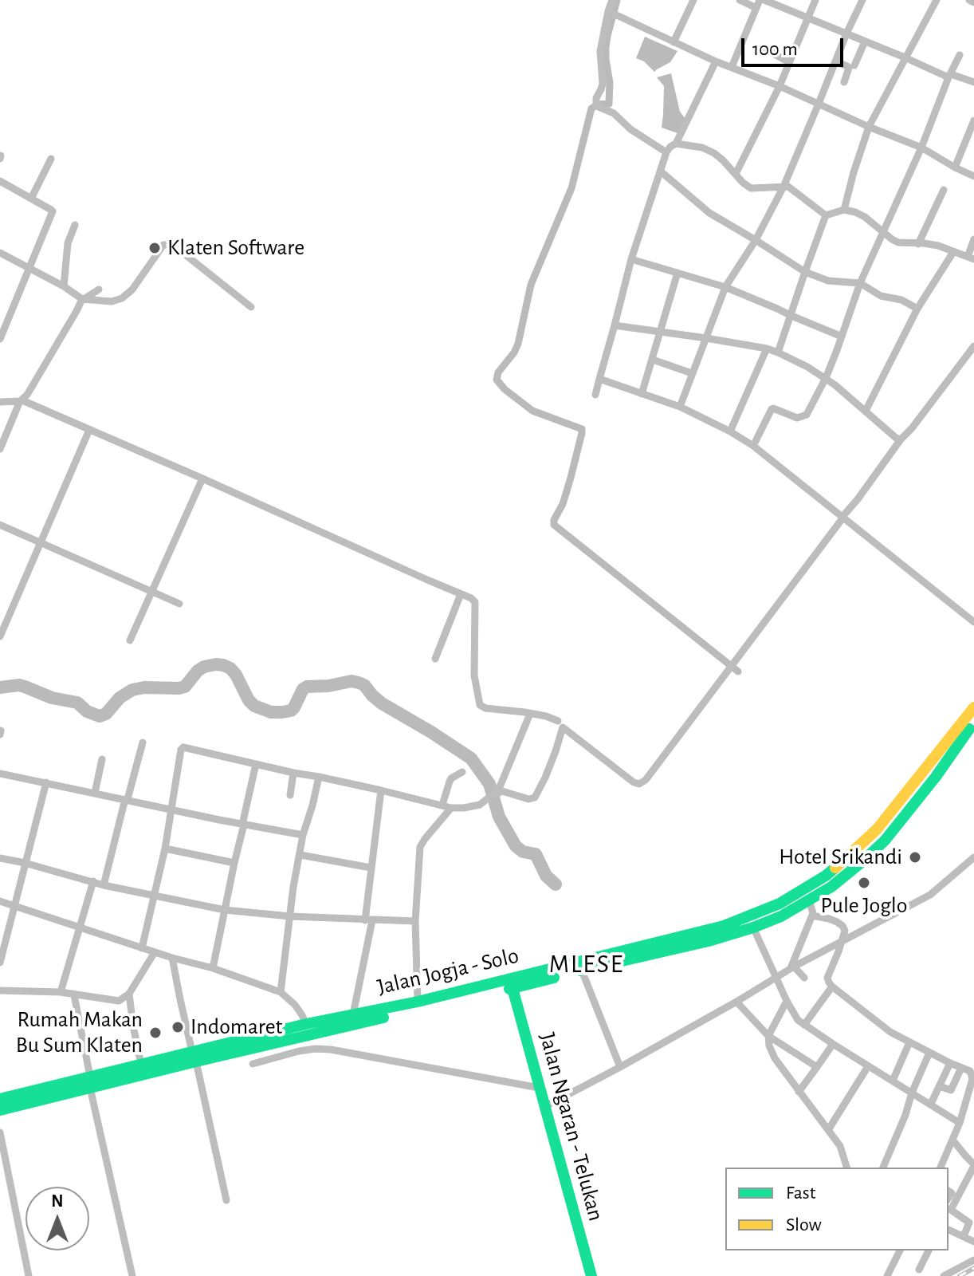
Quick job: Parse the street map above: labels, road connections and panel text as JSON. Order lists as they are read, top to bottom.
{
  "streets": {
    "main road": ["Jalan Jogja - Solo", "Jalan Ngaran - Telukan"]
  },
  "crossings": [
    ["Jalan Jogja - Solo", "Jalan Ngaran - Telukan"]
  ],
  "districts": ["MLESE"],
  "places": [
    "Klaten Software",
    "Hotel Srikandi",
    "Pule Joglo",
    "Indomaret",
    "Rumah Makan Bu Sum Klaten"
  ],
  "legend": ["Fast", "Slow"],
  "scale_bar": "100 m",
  "north": "top"
}
